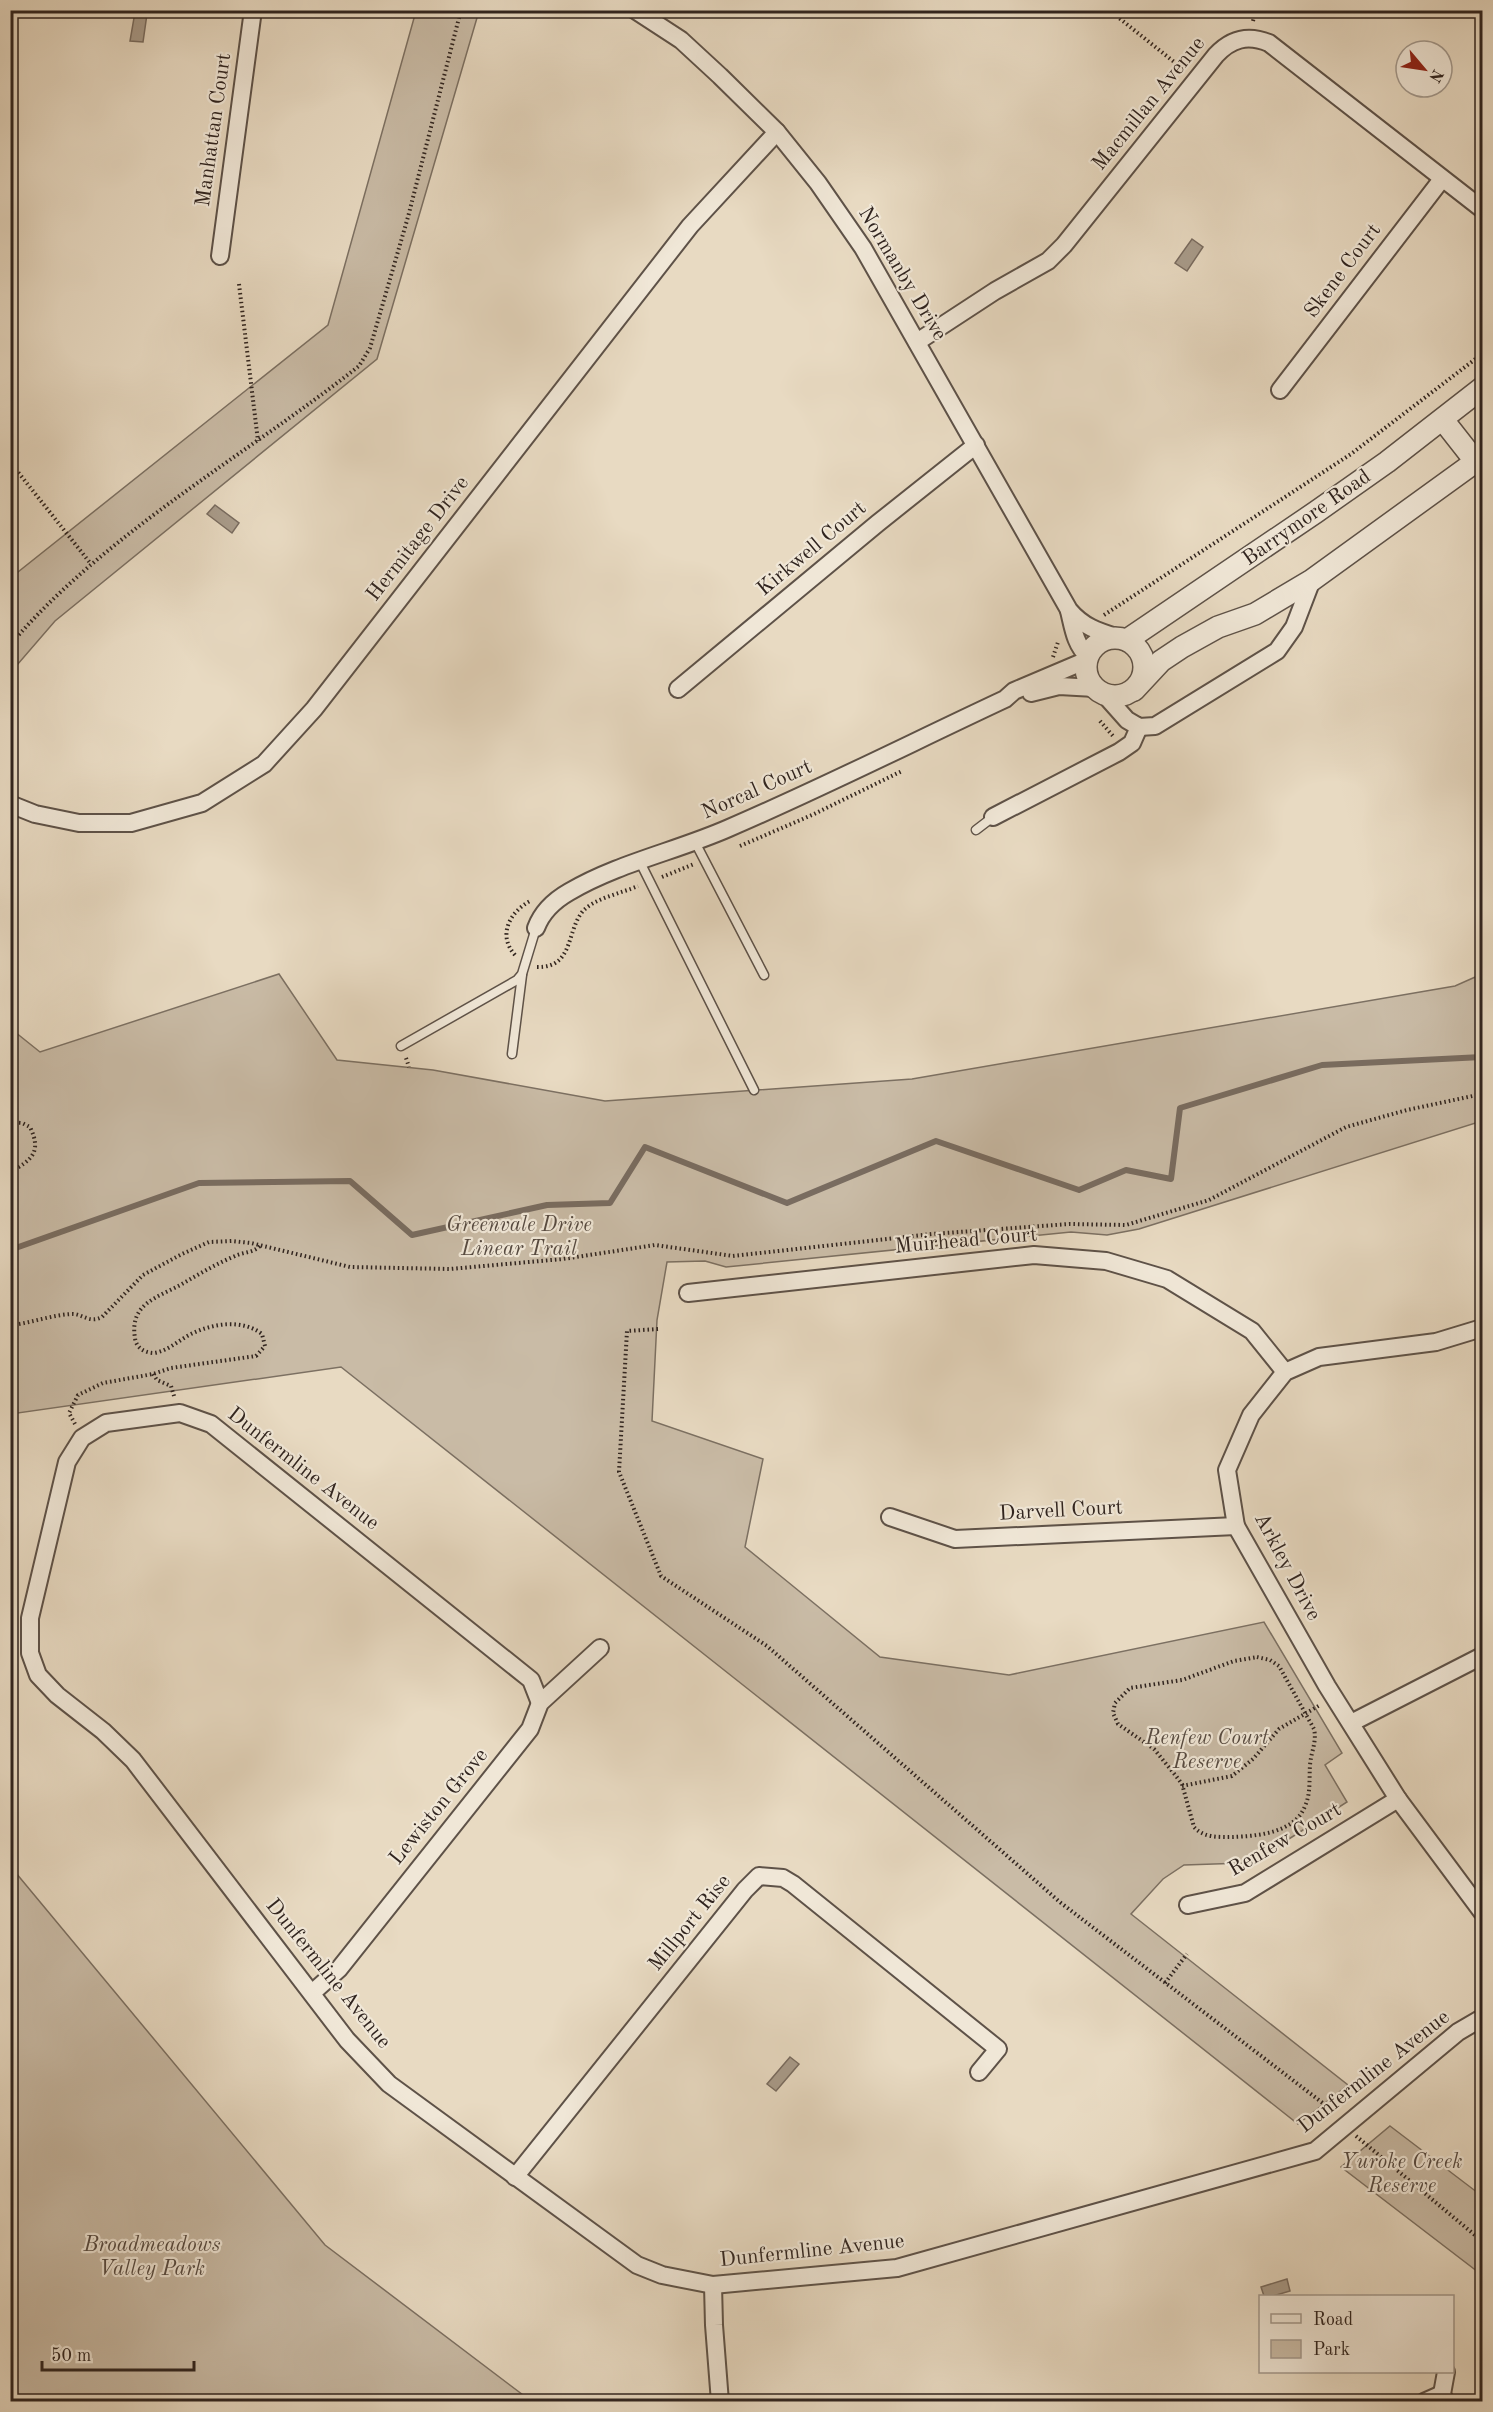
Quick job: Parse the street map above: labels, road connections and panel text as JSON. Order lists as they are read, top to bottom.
{
  "streets": {
    "street": [
      "Macmillan Avenue",
      "Manhattan Court",
      "Skene Court",
      "Normanby Drive",
      "Barrymore Road",
      "Hermitage Drive",
      "Kirkwell Court",
      "Norcal Court",
      "Muirhead Court",
      "Dunfermline Avenue",
      "Darvell Court",
      "Arkley Drive",
      "Lewiston Grove",
      "Renfew Court",
      "Millport Rise"
    ]
  },
  "crossings": [
    ["Macmillan Avenue", "Skene Court"],
    ["Macmillan Avenue", "Normanby Drive"],
    ["Normanby Drive", "Barrymore Road"],
    ["Normanby Drive", "Hermitage Drive"],
    ["Normanby Drive", "Kirkwell Court"],
    ["Normanby Drive", "Norcal Court"],
    ["Barrymore Road", "Norcal Court"],
    ["Muirhead Court", "Arkley Drive"],
    ["Dunfermline Avenue", "Lewiston Grove"],
    ["Dunfermline Avenue", "Millport Rise"],
    ["Darvell Court", "Arkley Drive"],
    ["Arkley Drive", "Renfew Court"]
  ],
  "parks": [
    "Greenvale Drive Linear Trail",
    "Renfew Court Reserve",
    "Yuroke Creek Reserve",
    "Broadmeadows Valley Park"
  ],
  "legend": ["Road", "Park"],
  "scale_bar": "50 m",
  "north": "bottom right"
}
